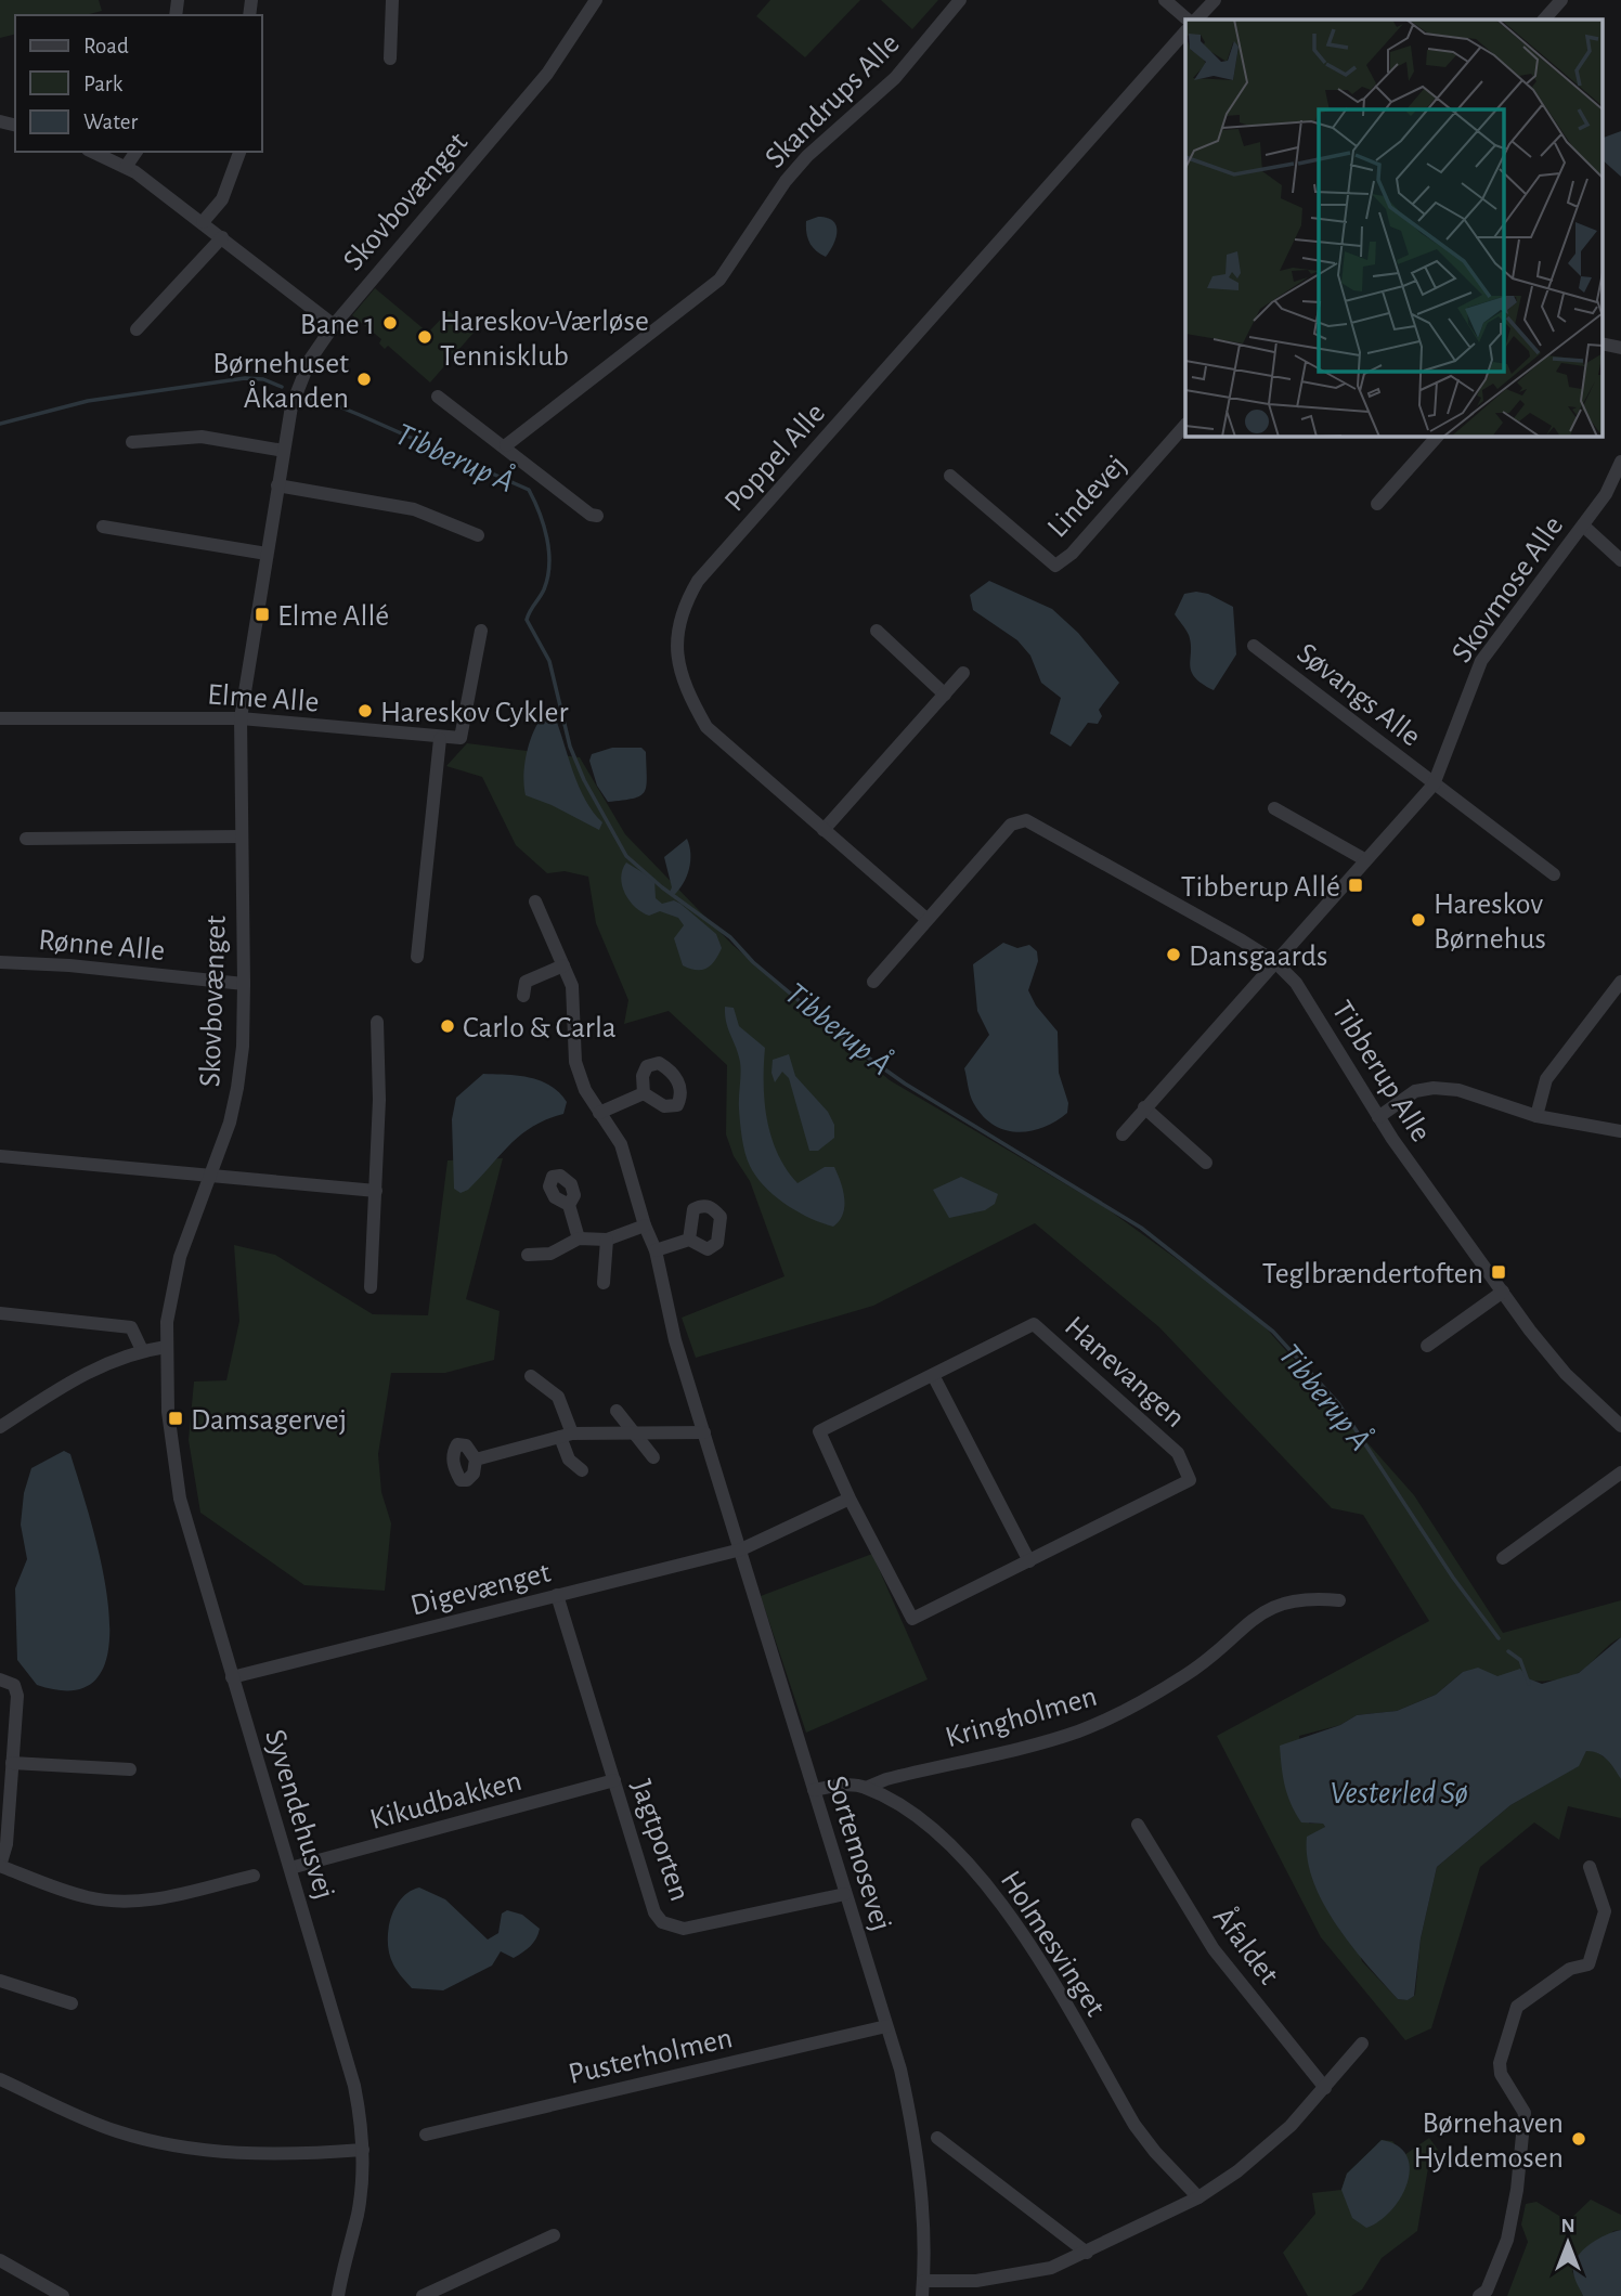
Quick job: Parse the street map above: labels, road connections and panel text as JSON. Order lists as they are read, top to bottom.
{
  "streets": {
    "street": [
      "Skandrups Alle",
      "Skovbovænget",
      "Poppel Alle",
      "Lindevej",
      "Skovmose Alle",
      "Søvangs Alle",
      "Elme Alle",
      "Rønne Alle",
      "Tibberup Alle",
      "Hanevangen",
      "Digevænget",
      "Kringholmen",
      "Kikudbakken",
      "Syvendehusvej",
      "Jagtporten",
      "Sortemosevej",
      "Holmesvinget",
      "Åfaldet",
      "Pusterholmen"
    ]
  },
  "crossings": [
    ["Skovbovænget", "Elme Alle"],
    ["Skovbovænget", "Rønne Alle"],
    ["Skovbovænget", "Syvendehusvej"],
    ["Poppel Alle", "Tibberup Alle"],
    ["Skovmose Alle", "Søvangs Alle"],
    ["Skovmose Alle", "Tibberup Alle"],
    ["Digevænget", "Syvendehusvej"],
    ["Digevænget", "Jagtporten"],
    ["Digevænget", "Sortemosevej"],
    ["Kringholmen", "Holmesvinget"],
    ["Kikudbakken", "Syvendehusvej"],
    ["Kikudbakken", "Jagtporten"],
    ["Jagtporten", "Sortemosevej"],
    ["Sortemosevej", "Pusterholmen"]
  ],
  "water": ["Tibberup Å", "Vesterled Sø"],
  "places": {
    "other": [
      "Bane 1",
      "Hareskov-Værløse Tennisklub",
      "Børnehuset Åkanden",
      "Hareskov Cykler",
      "Hareskov Børnehus",
      "Dansgaards",
      "Carlo & Carla",
      "Børnehaven Hyldemosen"
    ],
    "transit": [
      "Elme Allé",
      "Tibberup Allé",
      "Teglbrændertoften",
      "Damsagervej"
    ]
  },
  "legend": ["Road", "Park", "Water"],
  "north": "top"
}
